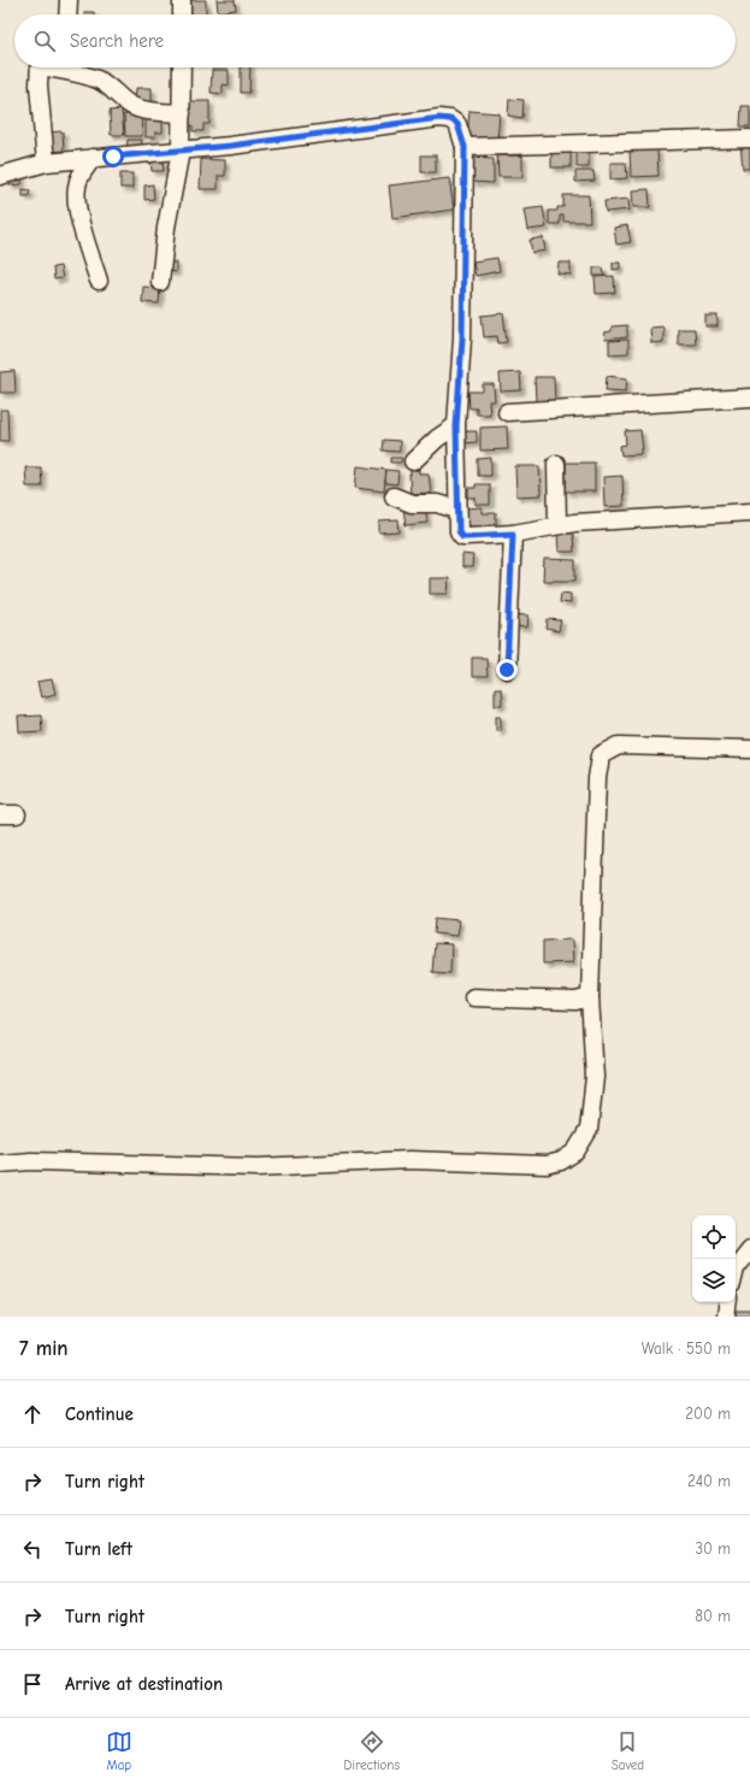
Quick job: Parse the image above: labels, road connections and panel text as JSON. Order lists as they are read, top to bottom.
{
  "page": {
    "search": "Search here",
    "heading": ["7 min", "Walk · 550 m"],
    "list": [
      ["Continue", "200 m"],
      ["Turn right", "240 m"],
      ["Turn left", "30 m"],
      ["Turn right", "80 m"],
      "Arrive at destination"
    ],
    "nav": ["Map", "Directions", "Saved"]
  }
}
